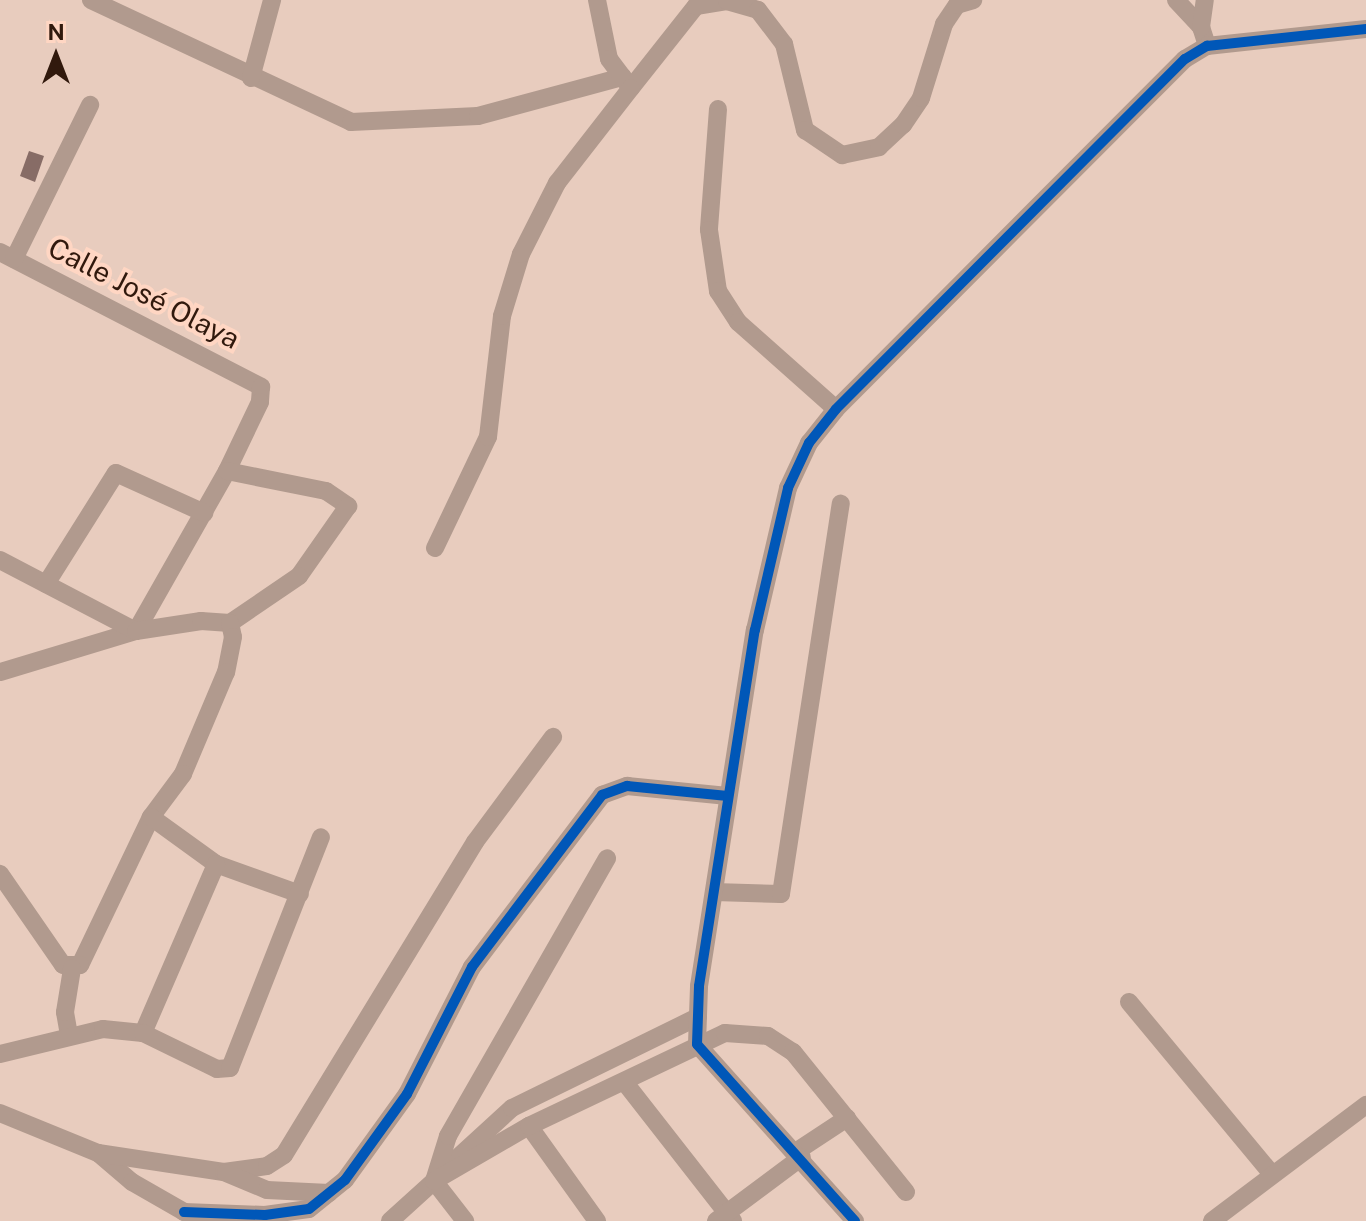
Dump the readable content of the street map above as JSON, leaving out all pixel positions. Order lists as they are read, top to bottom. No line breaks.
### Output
{"streets":{"street":["Calle José Olaya"]},"north":"top"}
